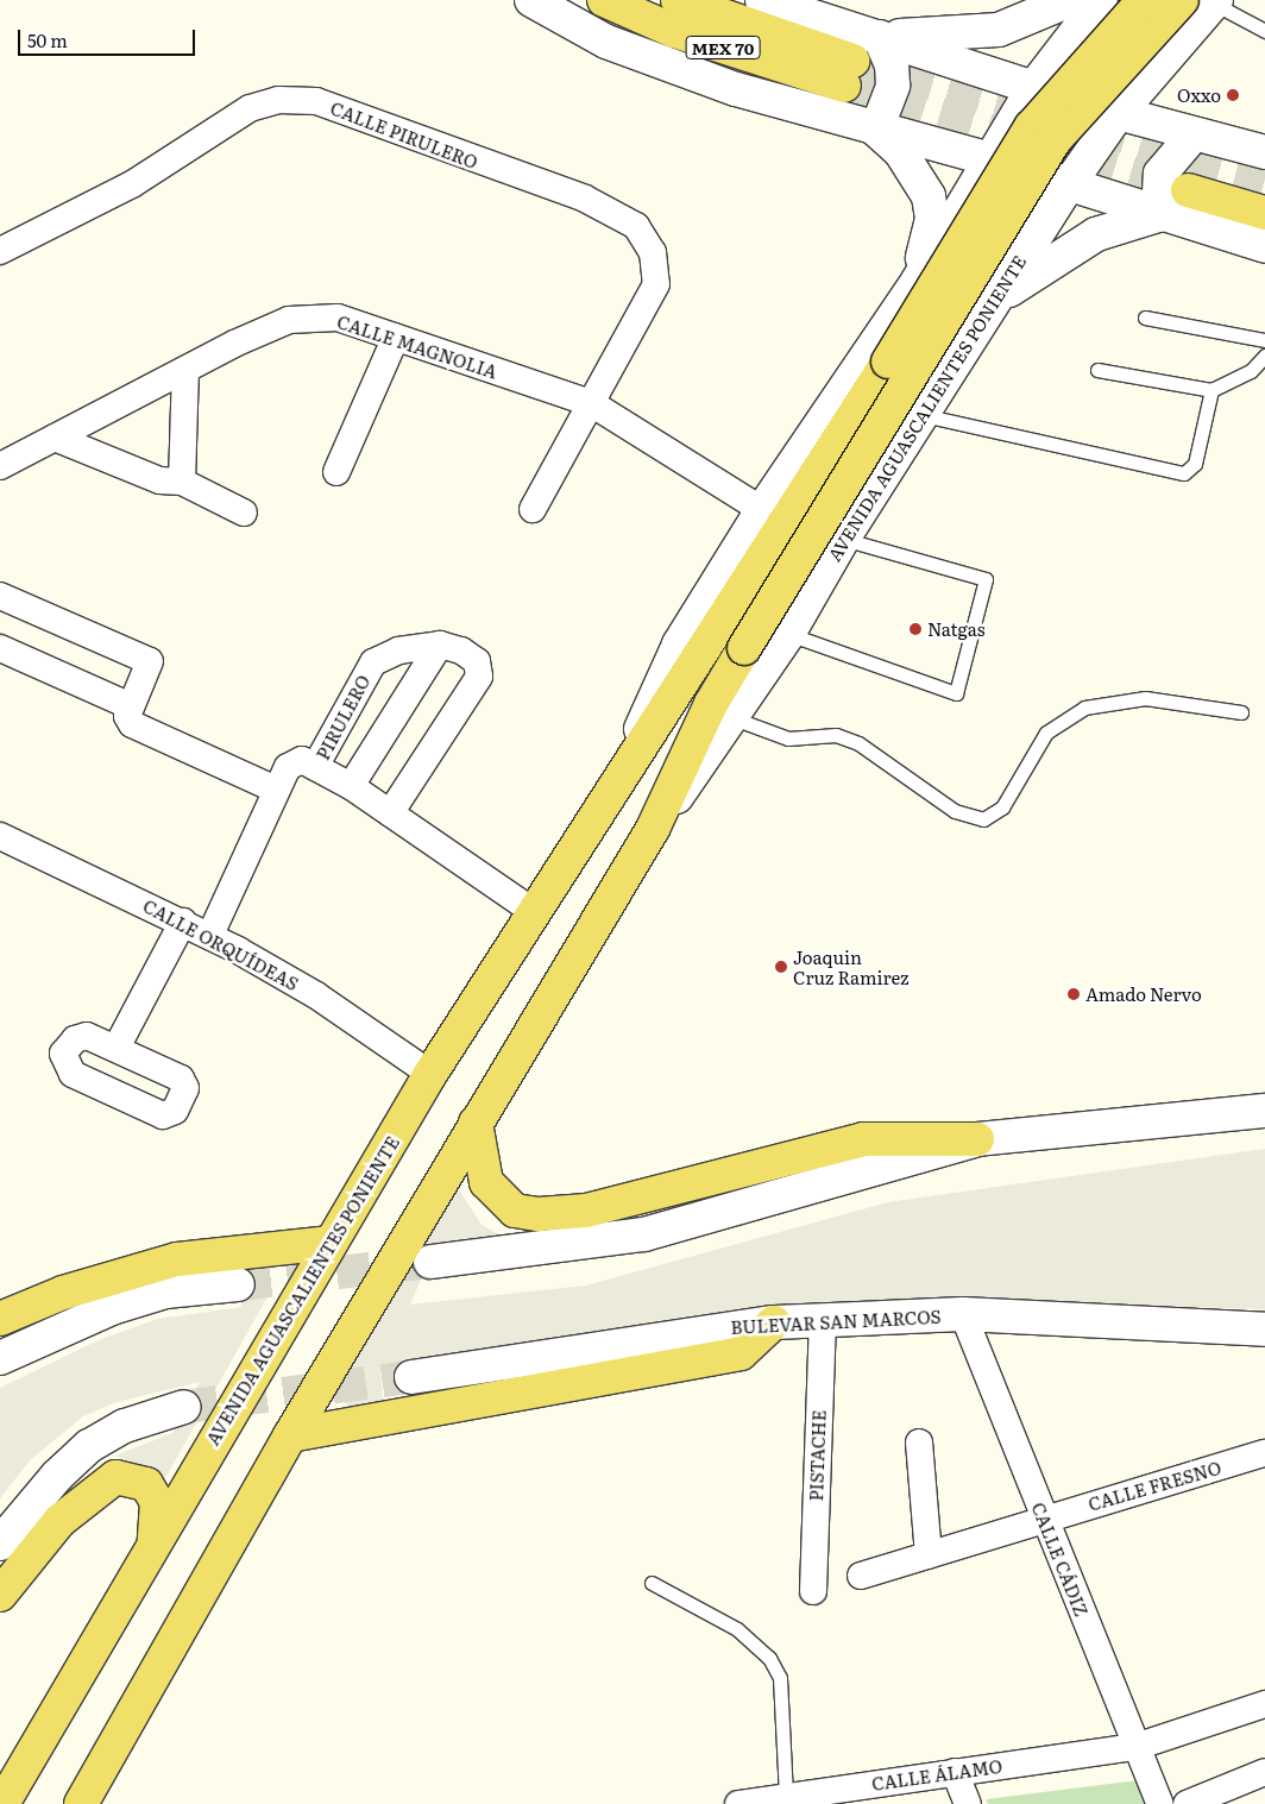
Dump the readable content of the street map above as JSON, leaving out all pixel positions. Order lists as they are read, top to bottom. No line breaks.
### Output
{"streets":{"main road":["MEX 70","AVENIDA AGUASCALIENTES PONIENTE"],"street":["CALLE PIRULERO","CALLE MAGNOLIA","PIRULERO","CALLE ORQUÍDEAS","BULEVAR SAN MARCOS","PISTACHE","CALLE FRESNO","CALLE CÁDIZ","CALLE ÁLAMO"]},"crossings":[["MEX 70","AVENIDA AGUASCALIENTES PONIENTE"],["CALLE PIRULERO","CALLE MAGNOLIA"],["CALLE MAGNOLIA","AVENIDA AGUASCALIENTES PONIENTE"],["AVENIDA AGUASCALIENTES PONIENTE","PIRULERO"],["AVENIDA AGUASCALIENTES PONIENTE","CALLE ORQUÍDEAS"],["BULEVAR SAN MARCOS","PISTACHE"],["BULEVAR SAN MARCOS","CALLE CÁDIZ"],["CALLE FRESNO","CALLE CÁDIZ"],["CALLE CÁDIZ","CALLE ÁLAMO"]],"places":["Oxxo","Natgas","Joaquin Cruz Ramirez","Amado Nervo"],"scale_bar":"50 m"}
